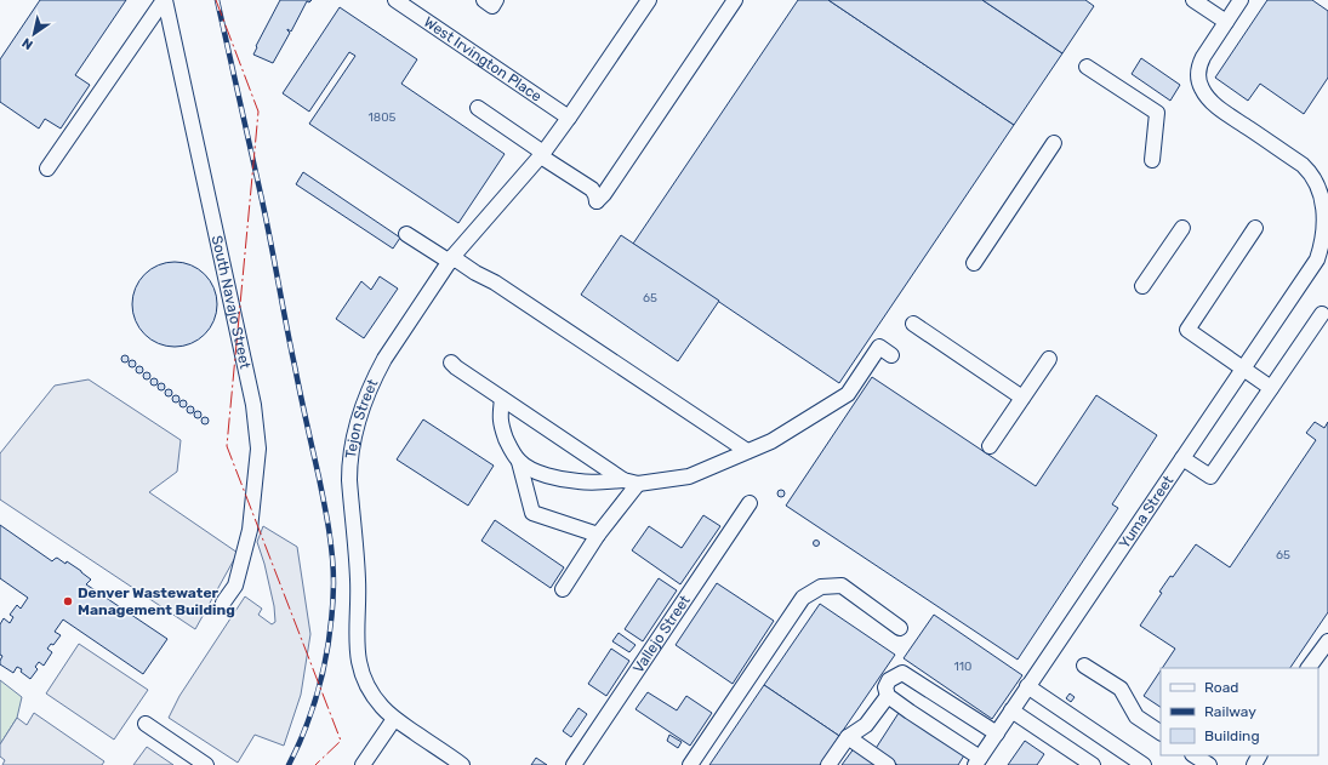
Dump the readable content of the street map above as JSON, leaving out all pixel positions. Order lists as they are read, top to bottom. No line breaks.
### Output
{"streets":{"street":["West Irvington Place","South Navajo Street","Tejon Street","Yuma Street","Vallejo Street"]},"crossings":[["West Irvington Place","Tejon Street"]],"places":["Denver Wastewater Management Building"],"house_numbers":["1805","65","65","110"],"legend":["Road","Railway","Building"],"north":"bottom left"}
